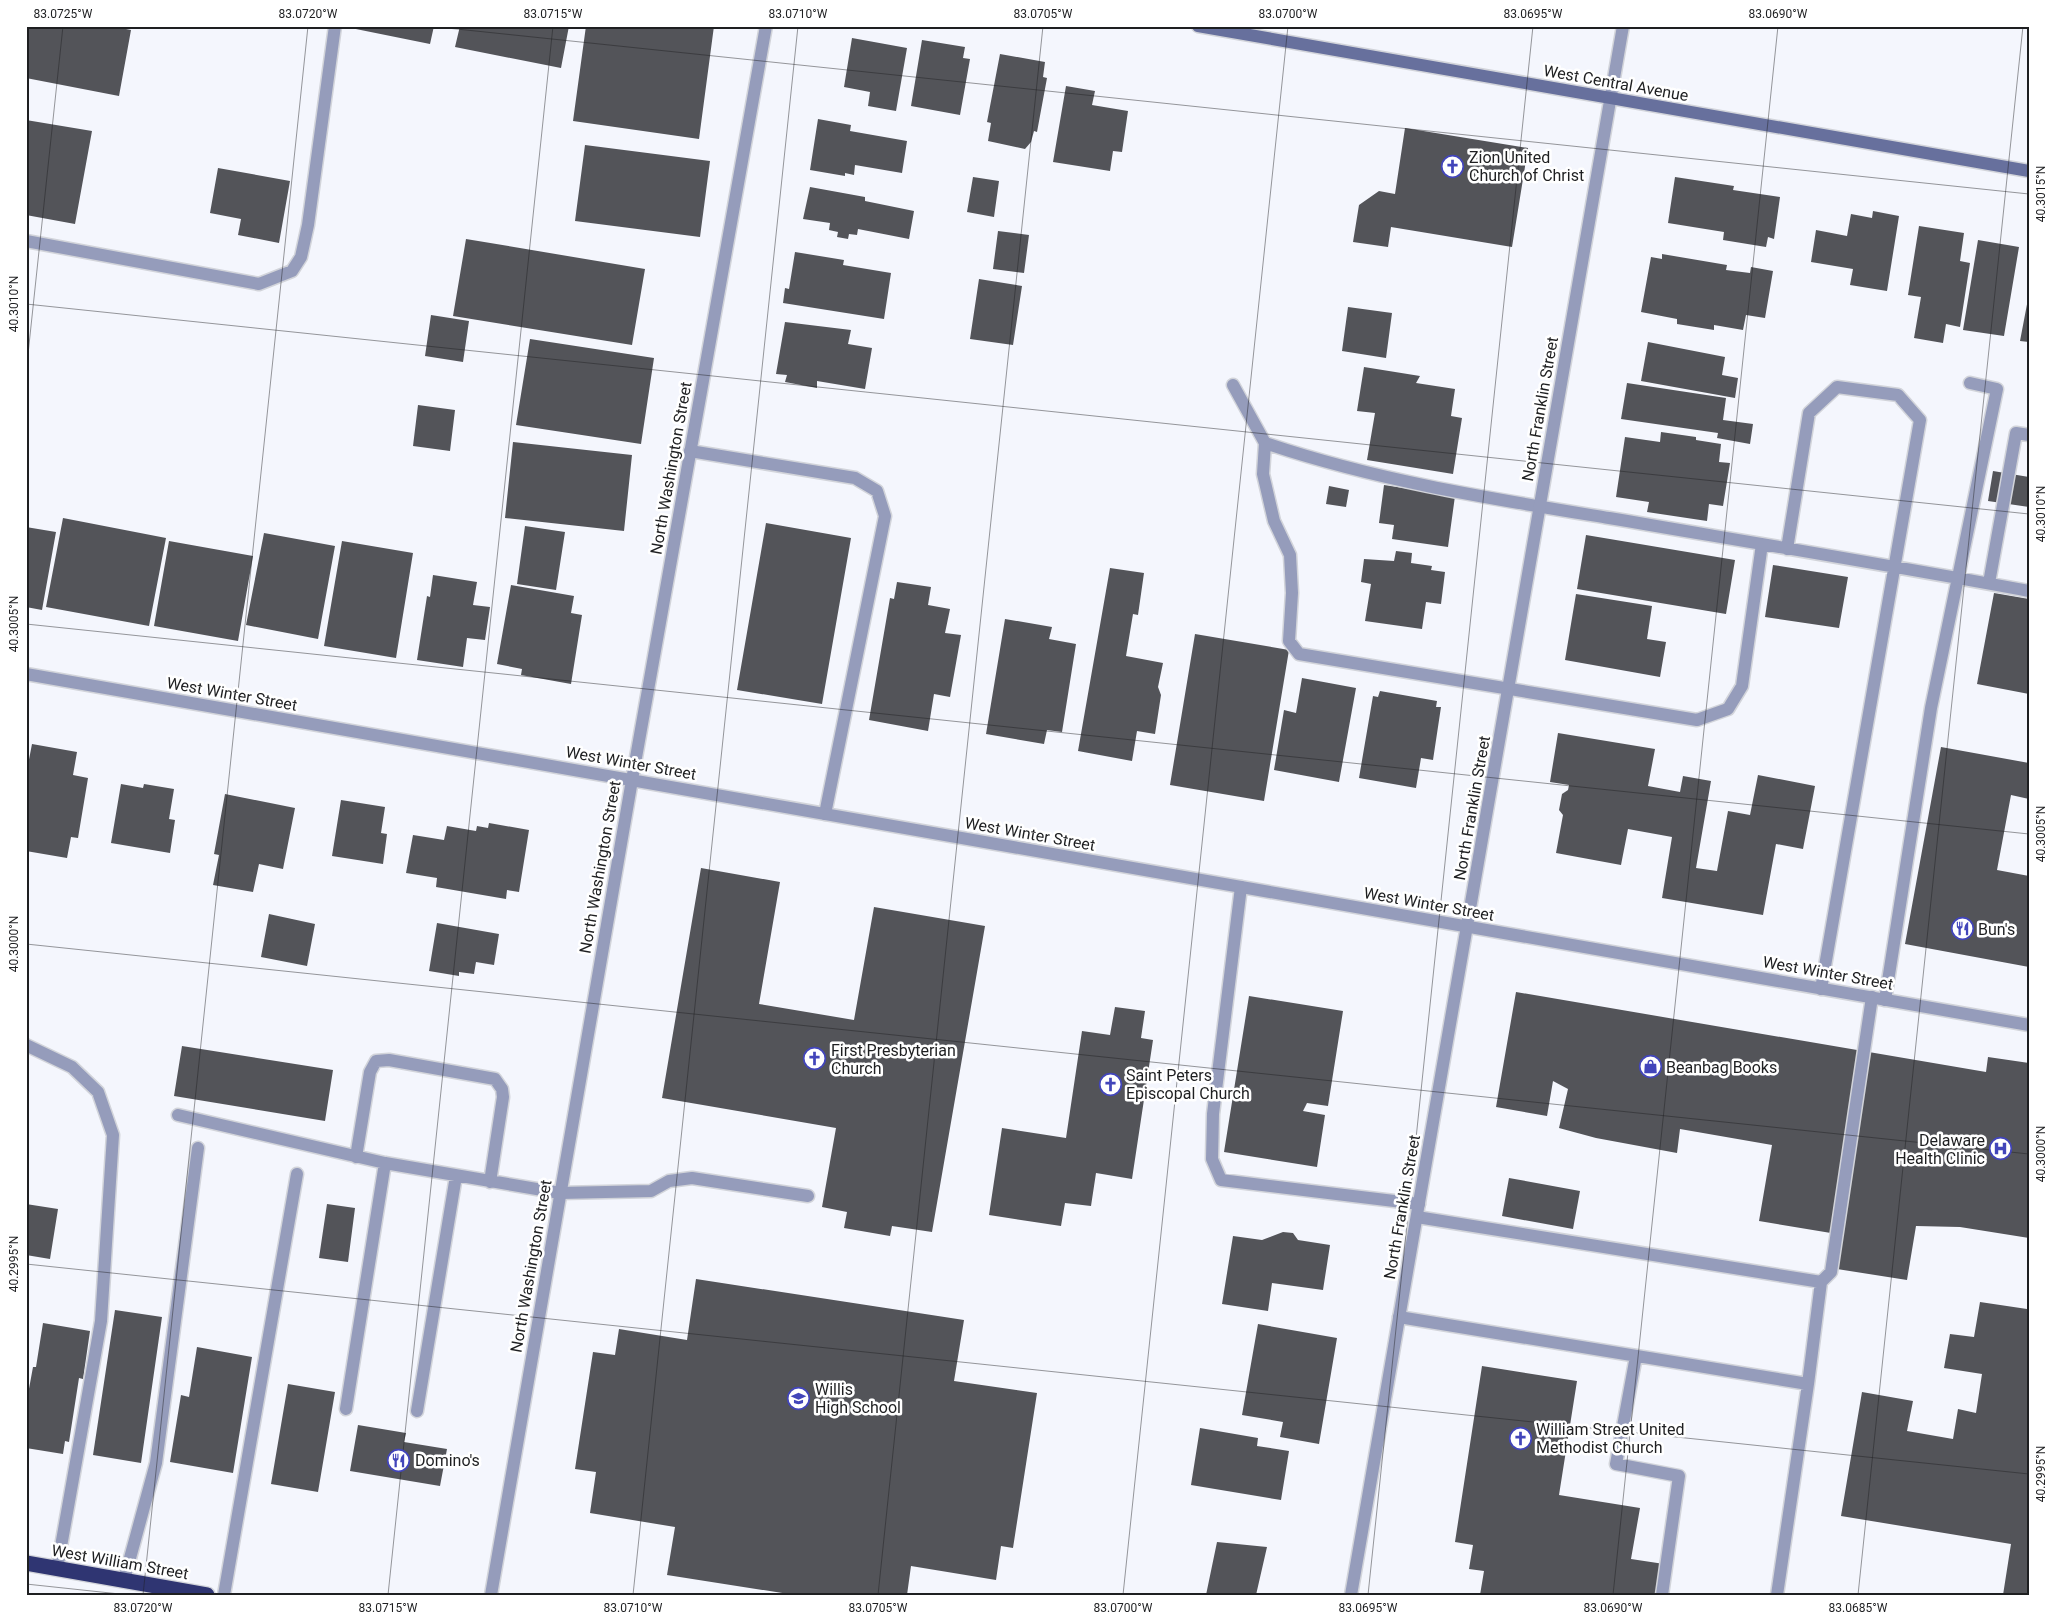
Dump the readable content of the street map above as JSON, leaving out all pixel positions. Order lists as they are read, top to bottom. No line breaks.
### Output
{"streets":{"highway":["West William Street"],"main road":["West Central Avenue"],"street":["North Franklin Street","North Washington Street","West Winter Street"]},"crossings":[["West Central Avenue","North Franklin Street"],["North Franklin Street","West Winter Street"],["North Washington Street","West Winter Street"]],"places":{"church":["Zion United Church of Christ","First Presbyterian Church","Saint Peters Episcopal Church","William Street United Methodist Church"],"restaurant":["Bun's","Domino's"],"shop":["Beanbag Books"],"hospital":["Delaware Health Clinic"],"school or university":["Willis High School"]},"coordinates":["83.0725°W","83.0720°W","83.0715°W","83.0710°W","83.0705°W","83.0700°W","83.0695°W","83.0690°W","40.3015°N","40.3010°N","40.3005°N","40.3000°N","40.2995°N","83.0685°W"]}
